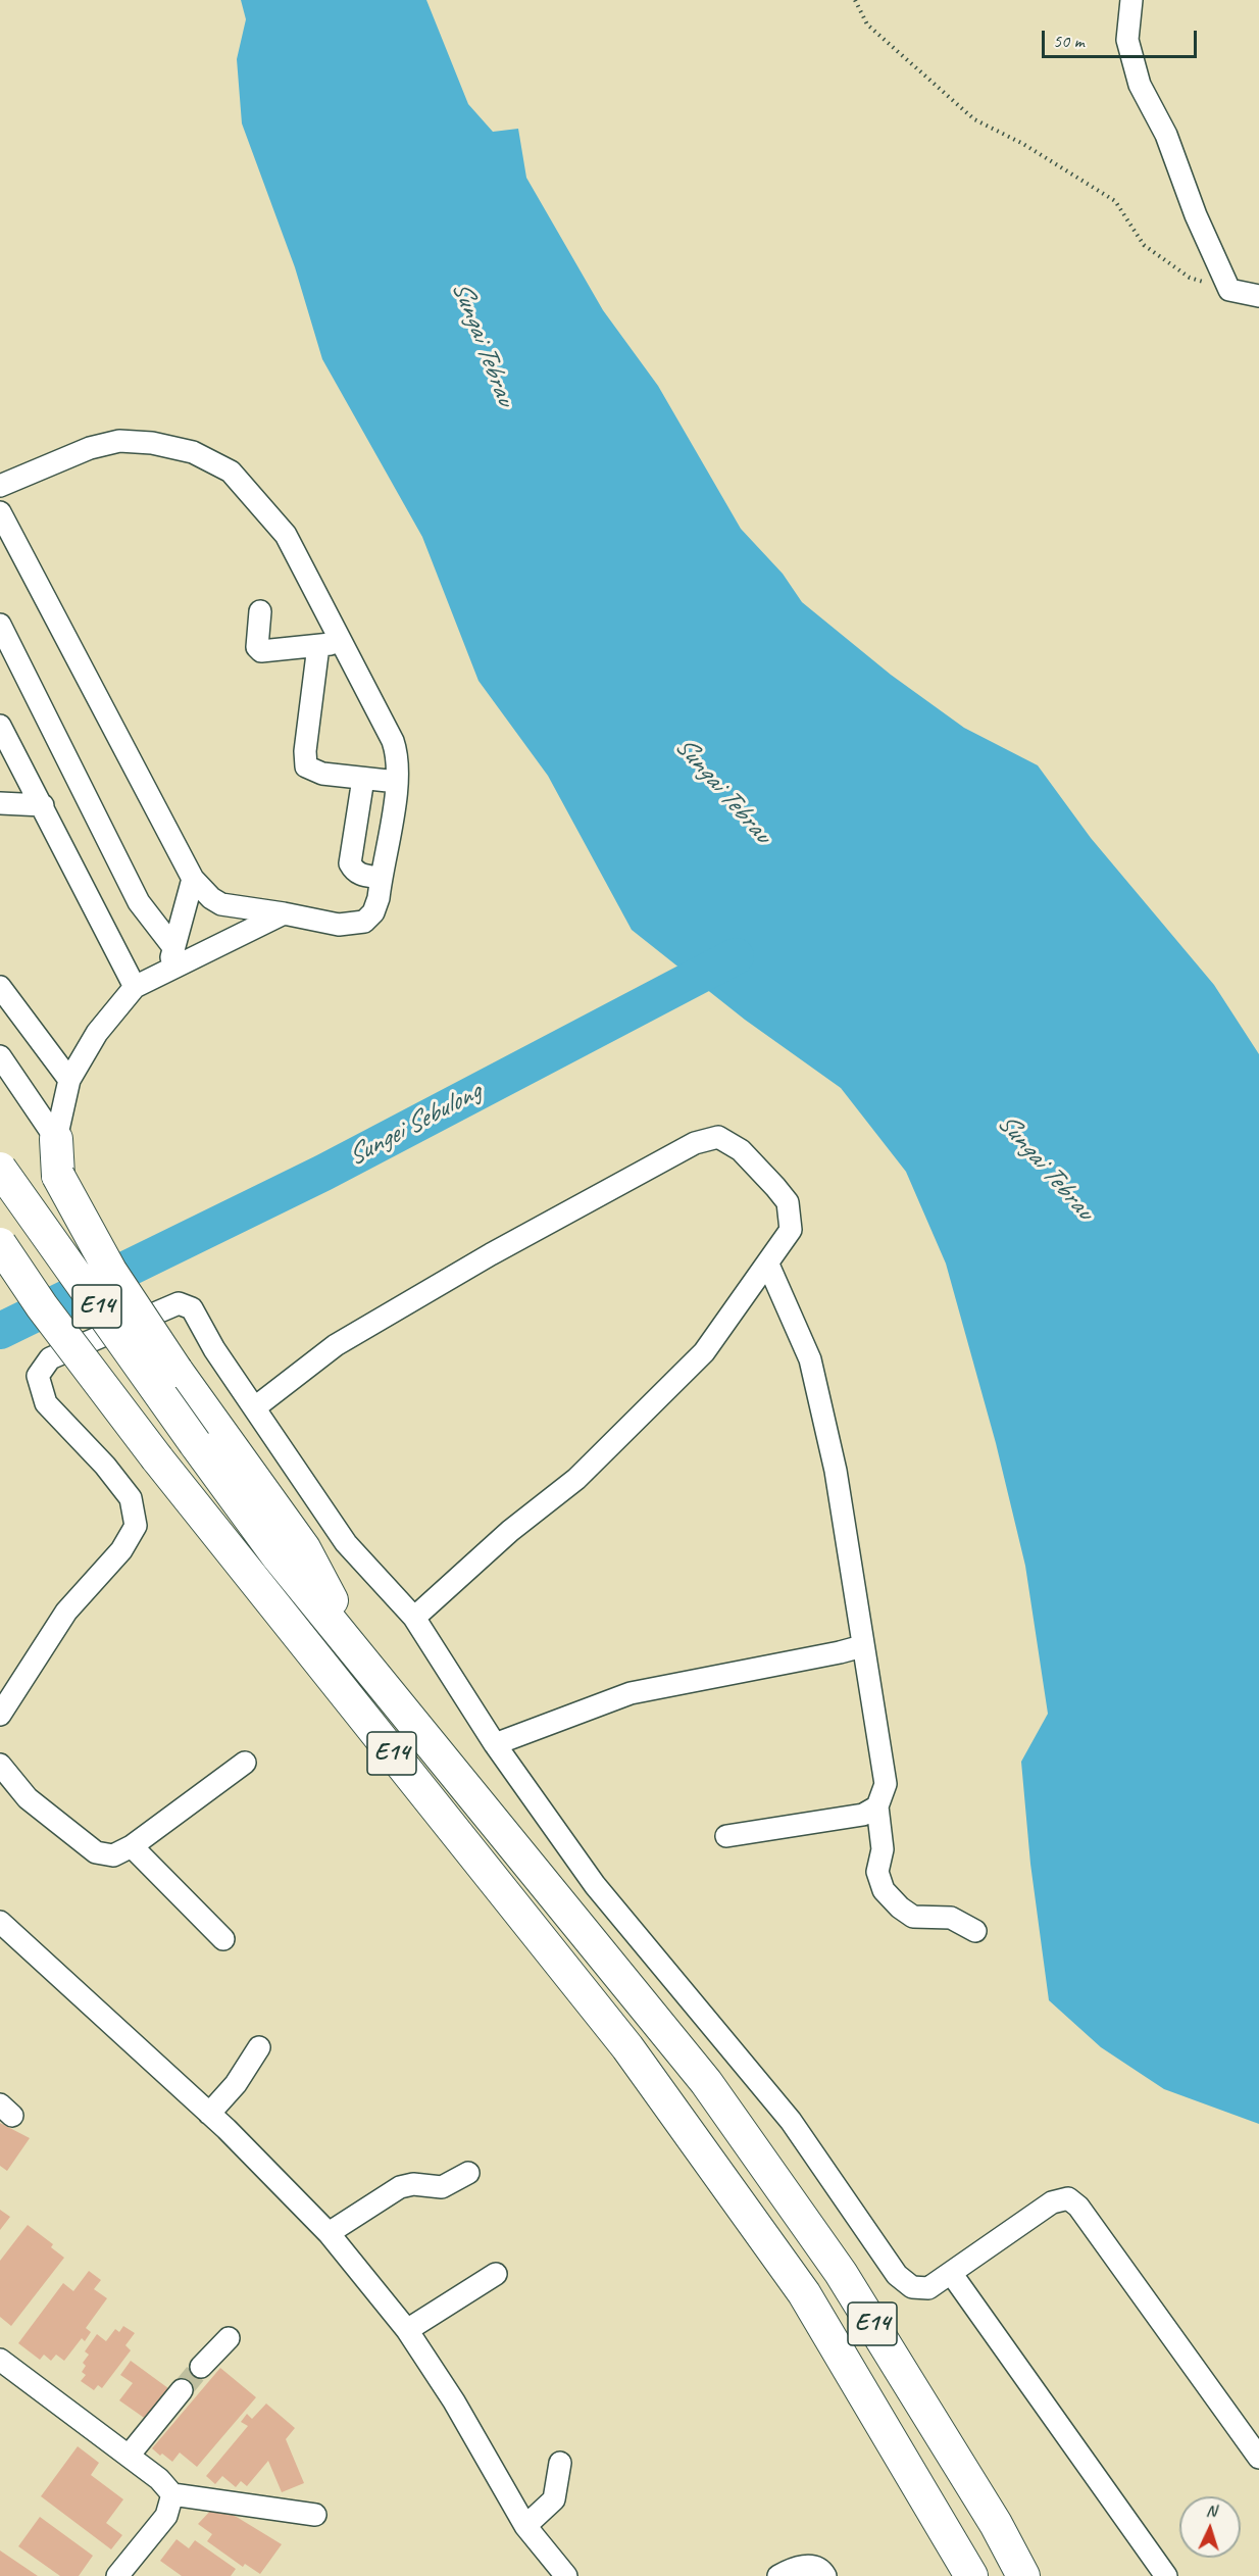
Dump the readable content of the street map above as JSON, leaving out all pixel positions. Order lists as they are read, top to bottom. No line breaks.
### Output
{"streets":{"highway":["E14"]},"water":["Sungai Tebrau","Sungei Sebulong"],"scale_bar":"50 m","north":"top"}
